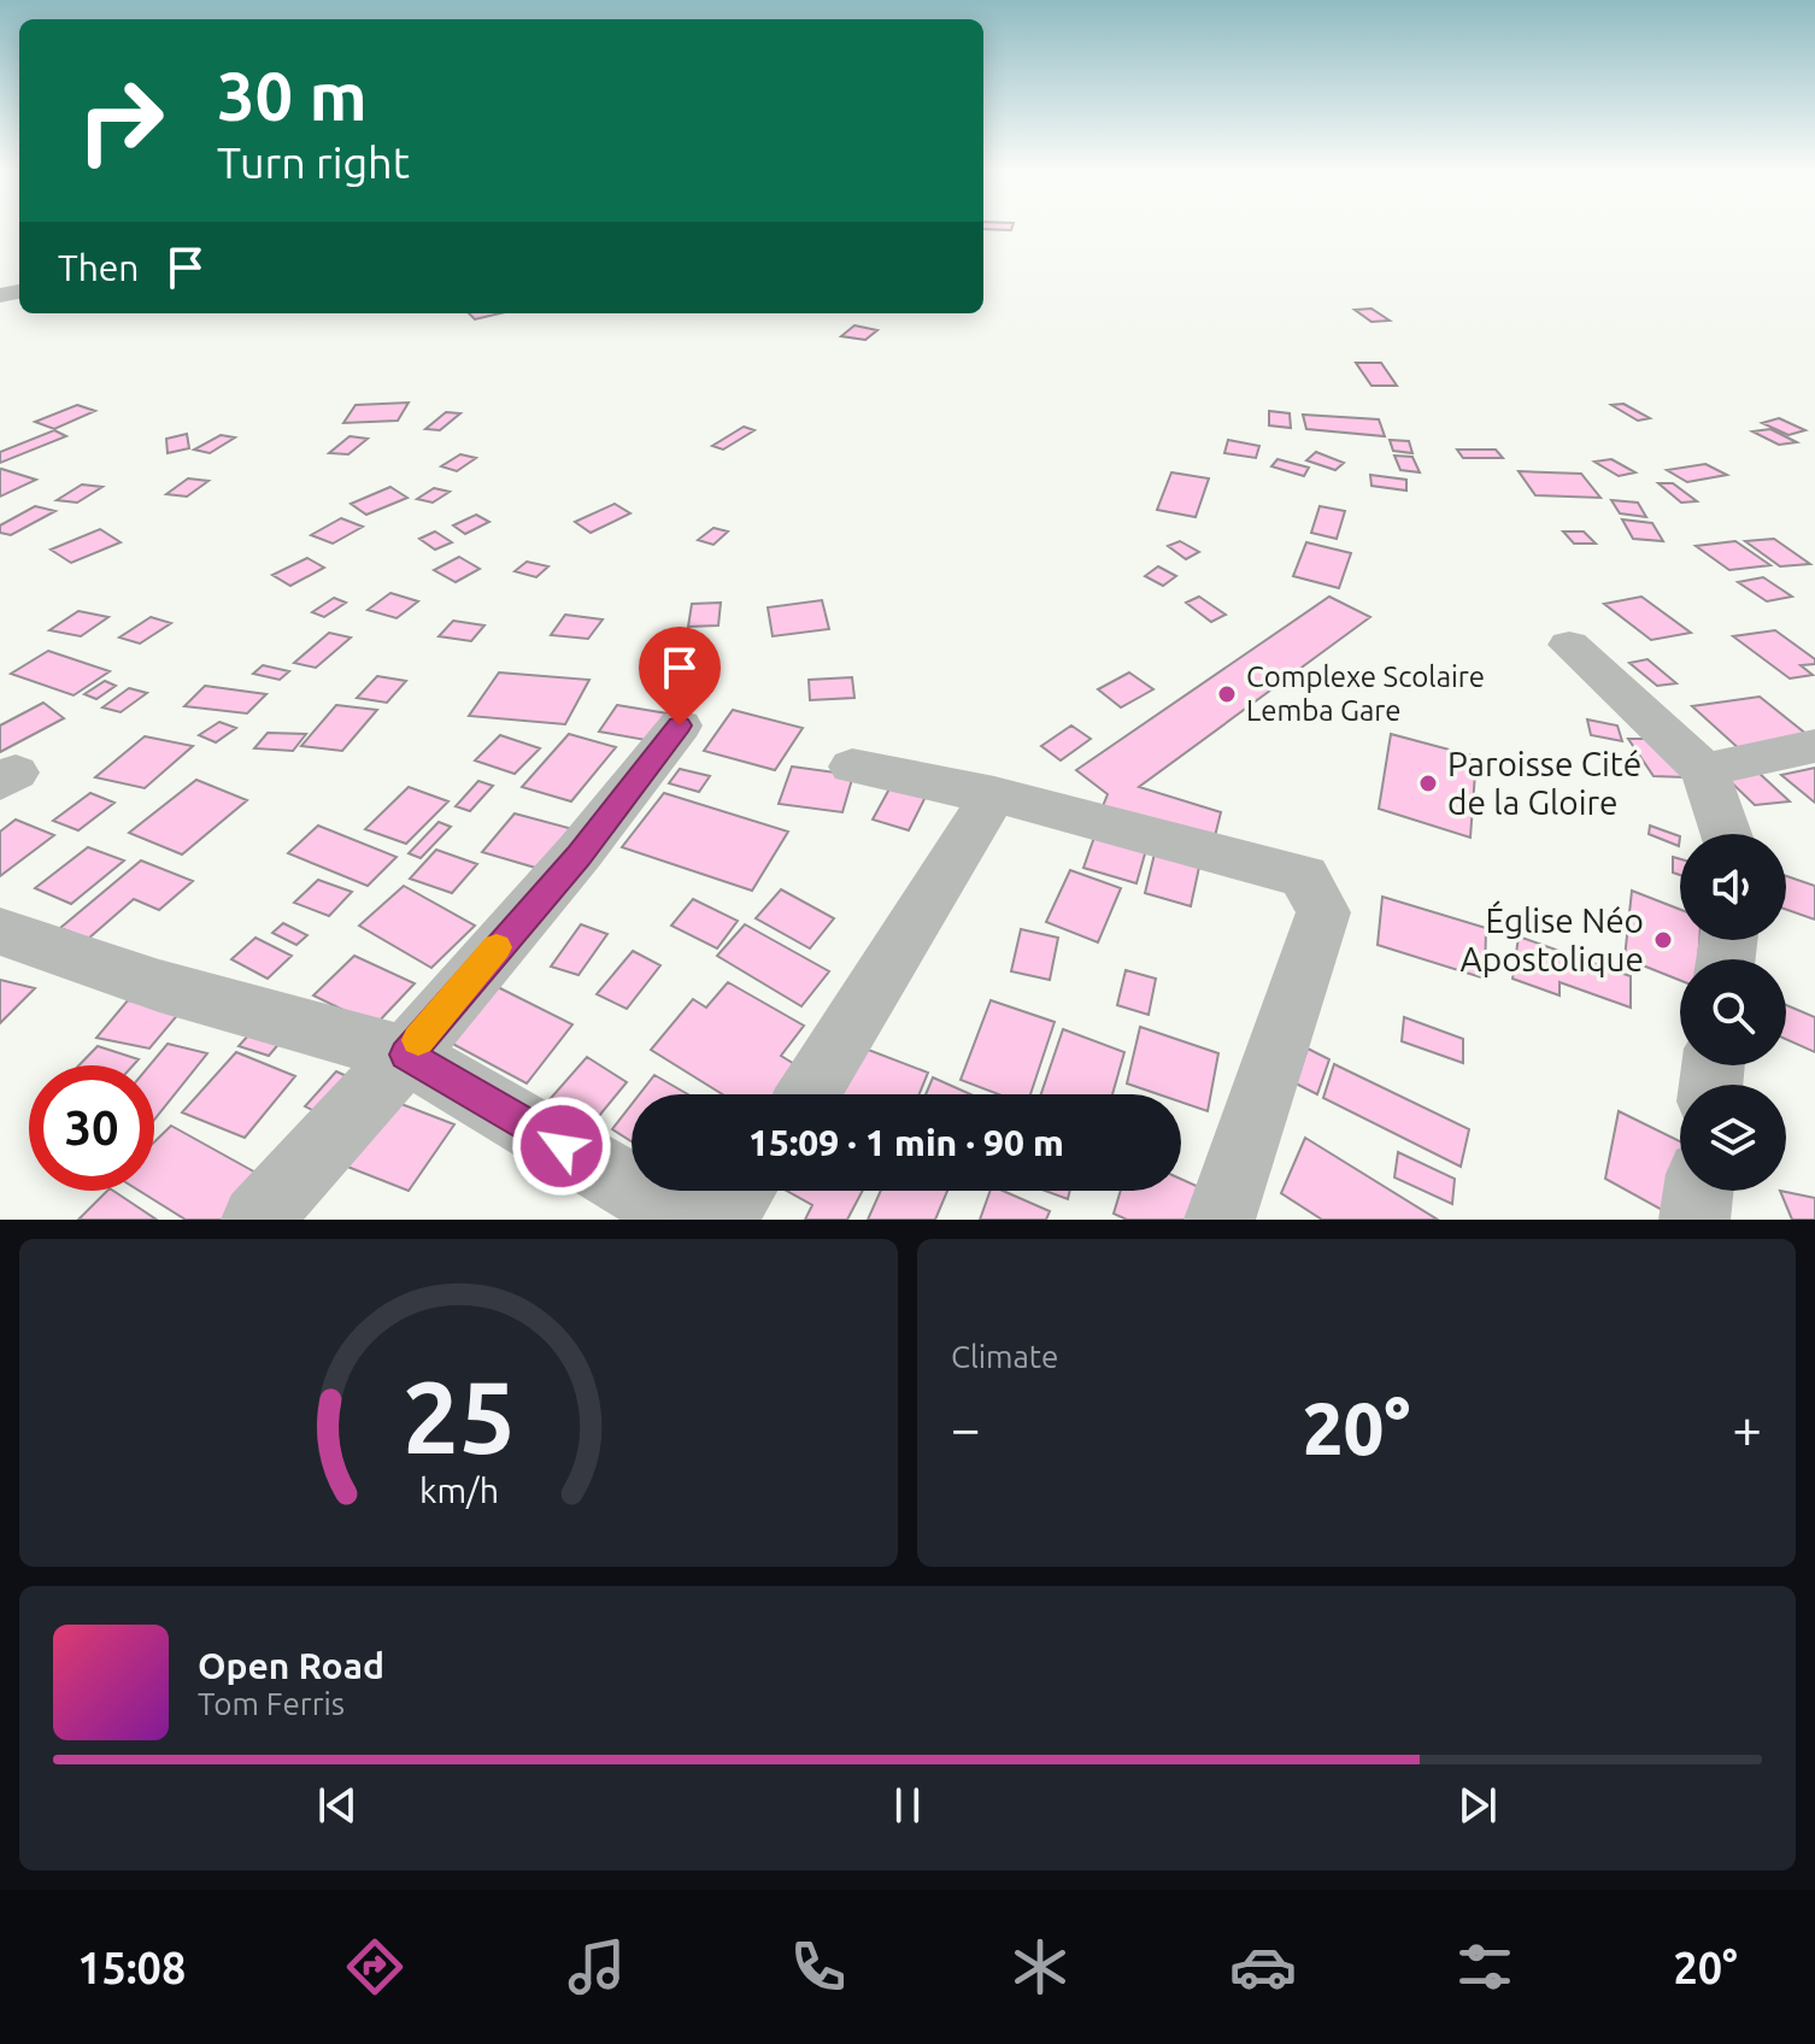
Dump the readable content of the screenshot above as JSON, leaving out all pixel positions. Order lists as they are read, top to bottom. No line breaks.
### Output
{"places":["Complexe Scolaire Lemba Gare","Paroisse Cité de la Gloire","Église Néo Apostolique"],"page":{"turn":["30 m","Turn right"],"then":"Then","limit":"30","trip":"15:09 · 1 min · 90 m","tile":"Climate","heat":["−","20°","+"],"song":["Open Road","Tom Ferris"],"tabs":["15:08","20°"],"gauge":["25","km/h"]}}
